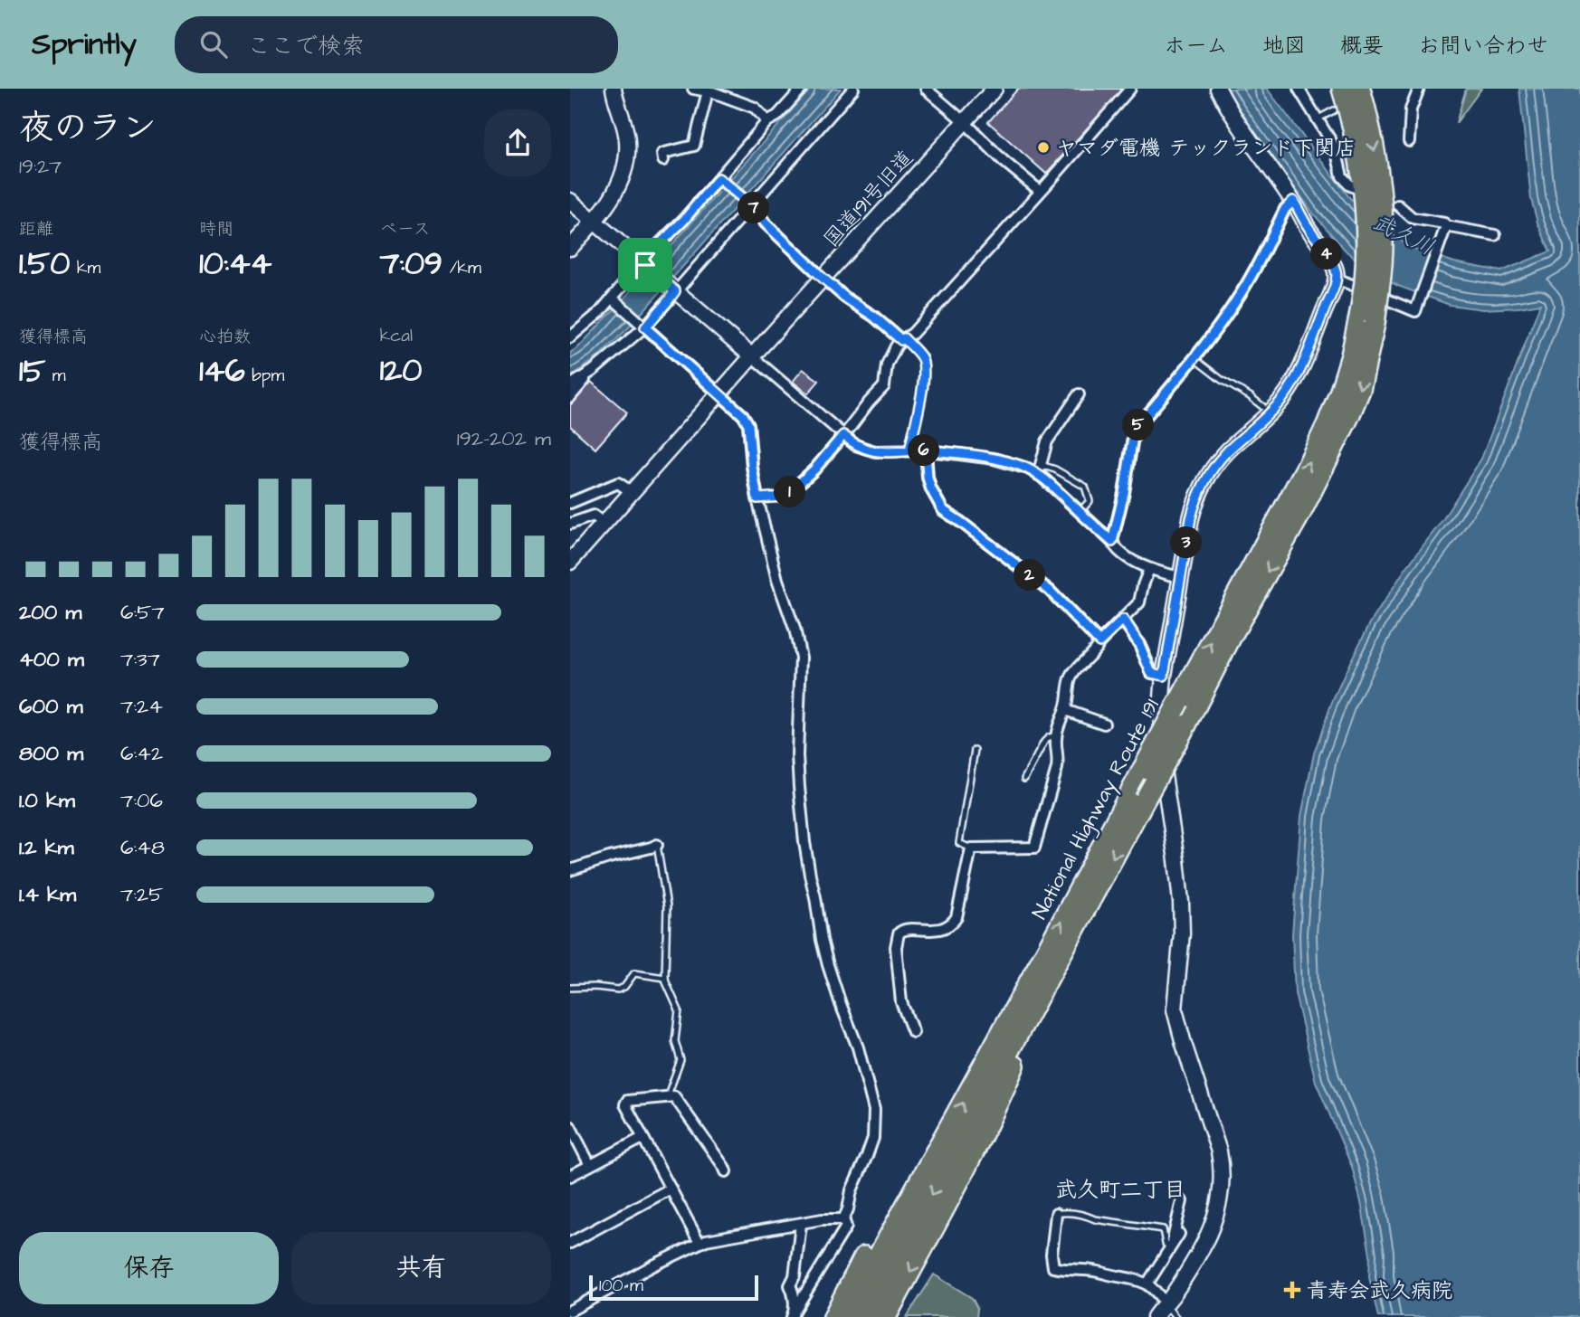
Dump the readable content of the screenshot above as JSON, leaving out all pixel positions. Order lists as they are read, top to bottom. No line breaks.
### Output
{"streets":{"highway":["National Highway Route 191"],"street":["国道191号旧道"]},"districts":["武久町二丁目"],"water":["武久川"],"places":{"other":["ヤマダ電機 テックランド下関店"],"health":["青寿会武久病院"]},"scale_bar":"100 m","page":{"header":"Sprintly","search":"ここで検索","nav":["ホーム","地図","概要","お問い合わせ"],"heading":["夜のラン","19:27"],"pins":["7","4","5","6","1","3","2"],"stats":[["距離","1.50 km"],["時間","10:44"],["ペース","7:09 /km"],["獲得標高","15 m"],["心拍数","146 bpm"],["kcal","120"]],"chart":["獲得標高","192–202 m"],"list":[{"name":"200 m","note":"6:57"},{"name":"400 m","note":"7:37"},{"name":"600 m","note":"7:24"},{"name":"800 m","note":"6:42"},{"name":"1.0 km","note":"7:06"},{"name":"1.2 km","note":"6:48"},{"name":"1.4 km","note":"7:25"}],"buttons":["保存","共有"],"scale":"100 m"}}
